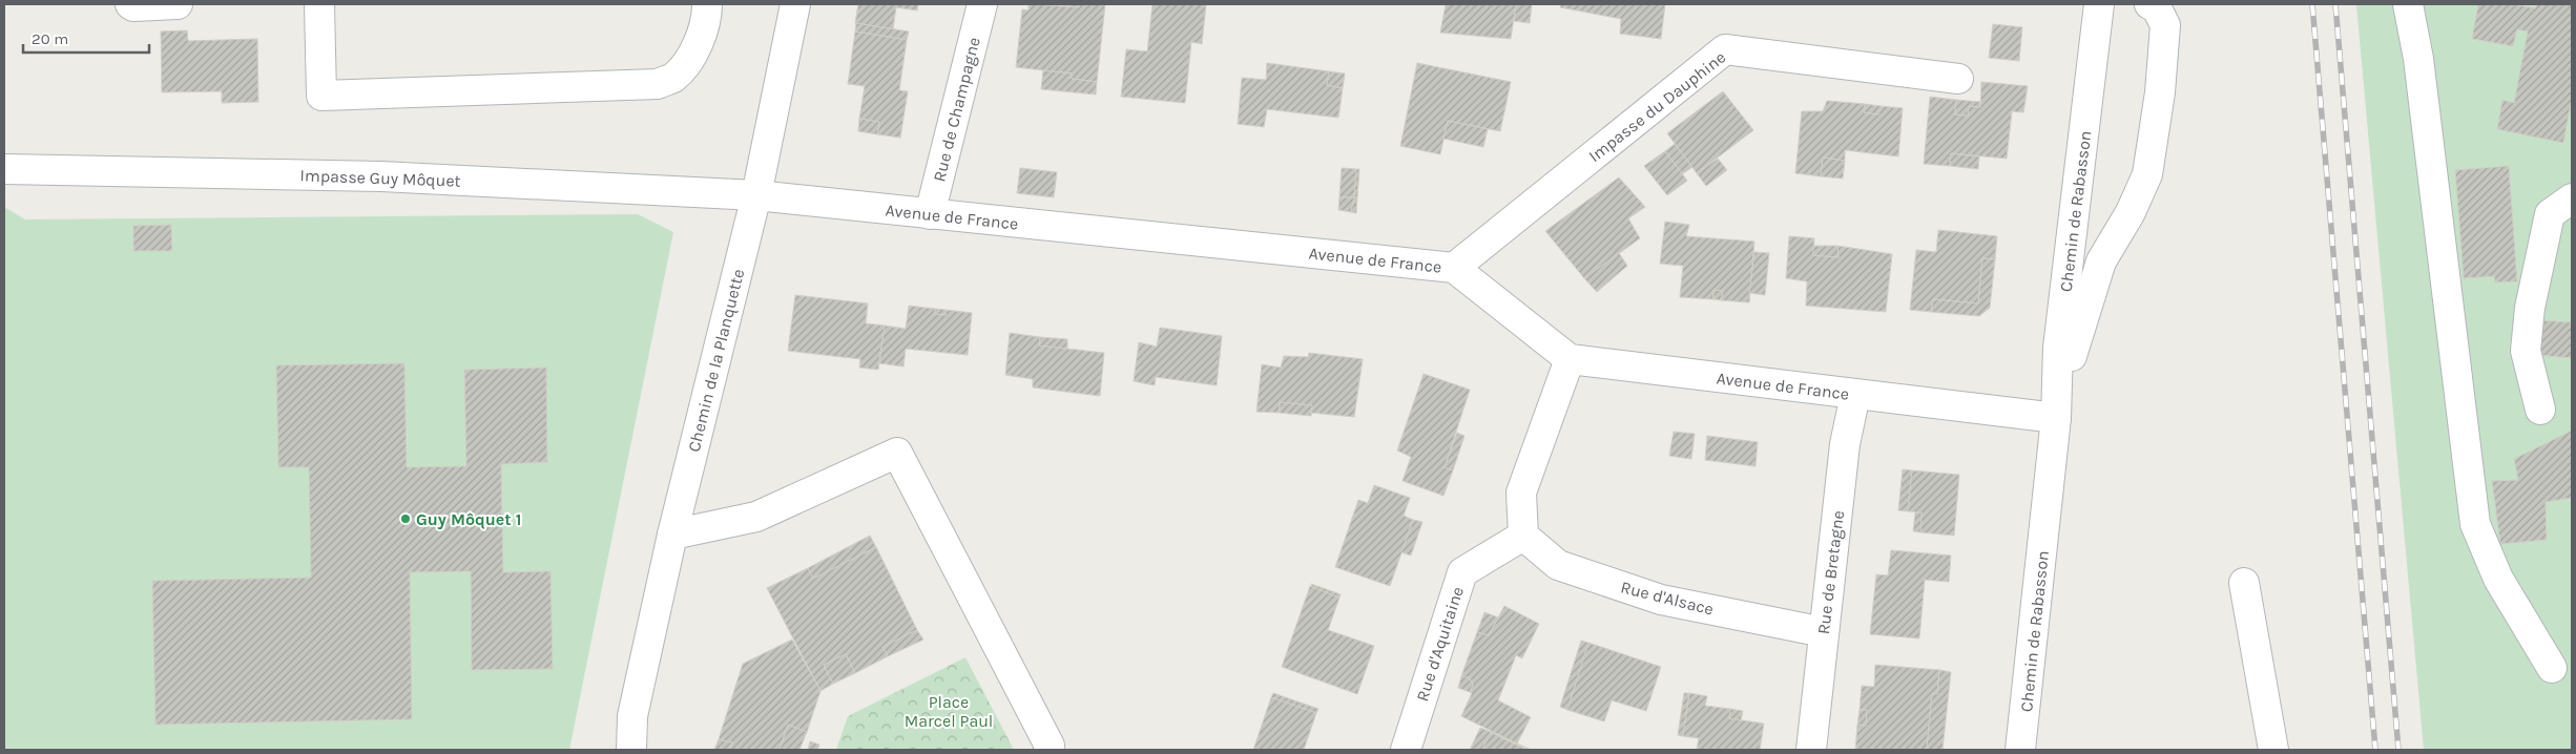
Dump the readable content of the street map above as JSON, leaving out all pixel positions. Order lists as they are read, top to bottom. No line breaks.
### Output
{"streets":{"street":["Impasse du Dauphine","Rue de Champagne","Impasse Guy Môquet","Chemin de Rabasson","Avenue de France","Chemin de la Planquette","Rue de Bretagne","Rue d'Alsace","Rue d'Aquitaine"]},"crossings":[["Impasse du Dauphine","Avenue de France"],["Rue de Champagne","Avenue de France"],["Impasse Guy Môquet","Avenue de France"],["Impasse Guy Môquet","Chemin de la Planquette"],["Chemin de Rabasson","Avenue de France"],["Avenue de France","Chemin de la Planquette"],["Avenue de France","Rue de Bretagne"],["Rue de Bretagne","Rue d'Alsace"],["Rue d'Alsace","Rue d'Aquitaine"]],"parks":["Place Marcel Paul"],"places":["Guy Môquet 1"],"scale_bar":"20 m"}
